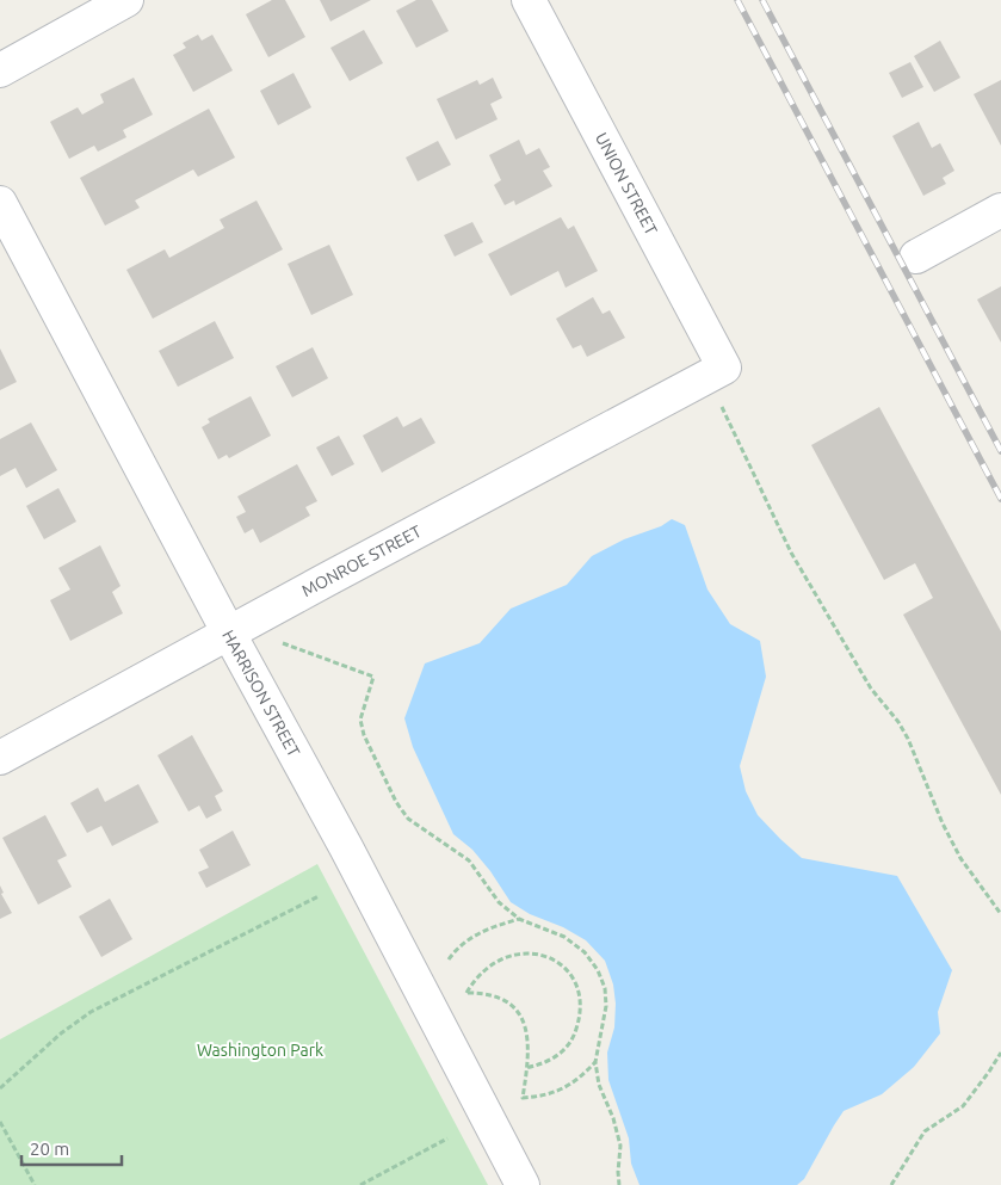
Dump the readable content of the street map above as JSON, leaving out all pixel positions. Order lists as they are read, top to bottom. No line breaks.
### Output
{"streets":{"street":["UNION STREET","MONROE STREET","HARRISON STREET"]},"crossings":[["UNION STREET","MONROE STREET"],["MONROE STREET","HARRISON STREET"]],"parks":["Washington Park"],"scale_bar":"20 m"}
